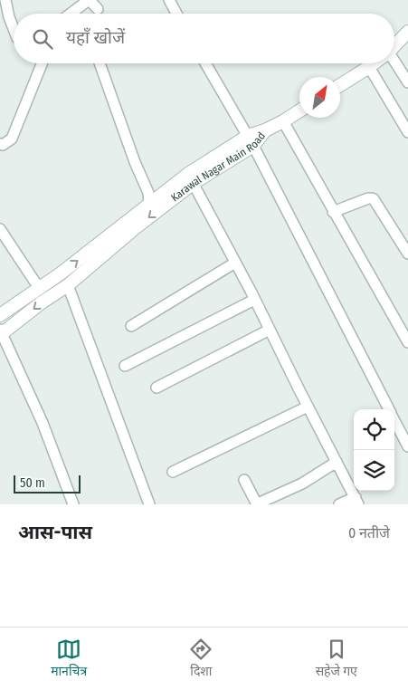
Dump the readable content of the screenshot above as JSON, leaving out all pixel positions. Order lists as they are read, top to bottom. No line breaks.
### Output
{"streets":{"street":["Karawal Nagar Main Road"]},"scale_bar":"50 m","north":"top right","page":{"search":"यहाँ खोजें","scale":"50 m","heading":["आस-पास","0 नतीजे"],"nav":["मानचित्र","दिशा","सहेजे गए"]}}
